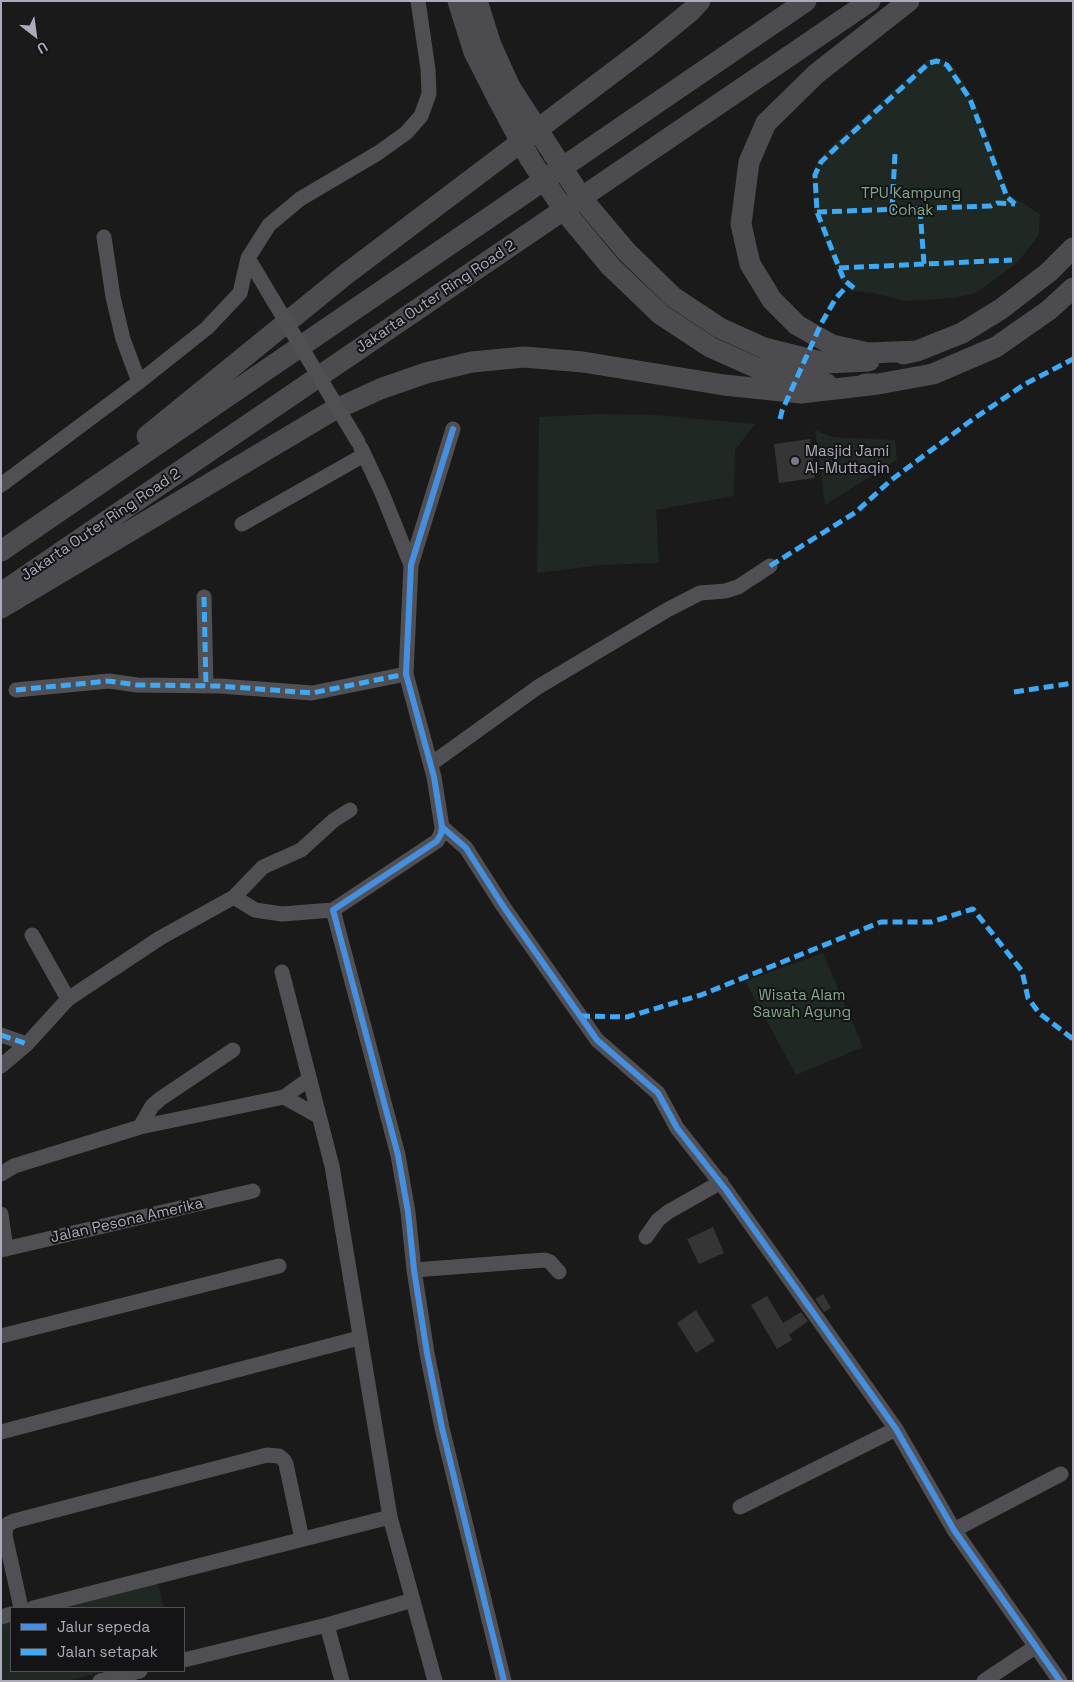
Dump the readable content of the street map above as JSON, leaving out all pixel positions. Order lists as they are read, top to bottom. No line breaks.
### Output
{"streets":{"highway":["Jakarta Outer Ring Road 2"],"street":["Jalan Pesona Amerika"]},"parks":["TPU Kampung Cohak","Wisata Alam Sawah Agung"],"places":["Masjid Jami Al-Muttaqin"],"legend":["Jalur sepeda","Jalan setapak"],"north":"bottom right"}
